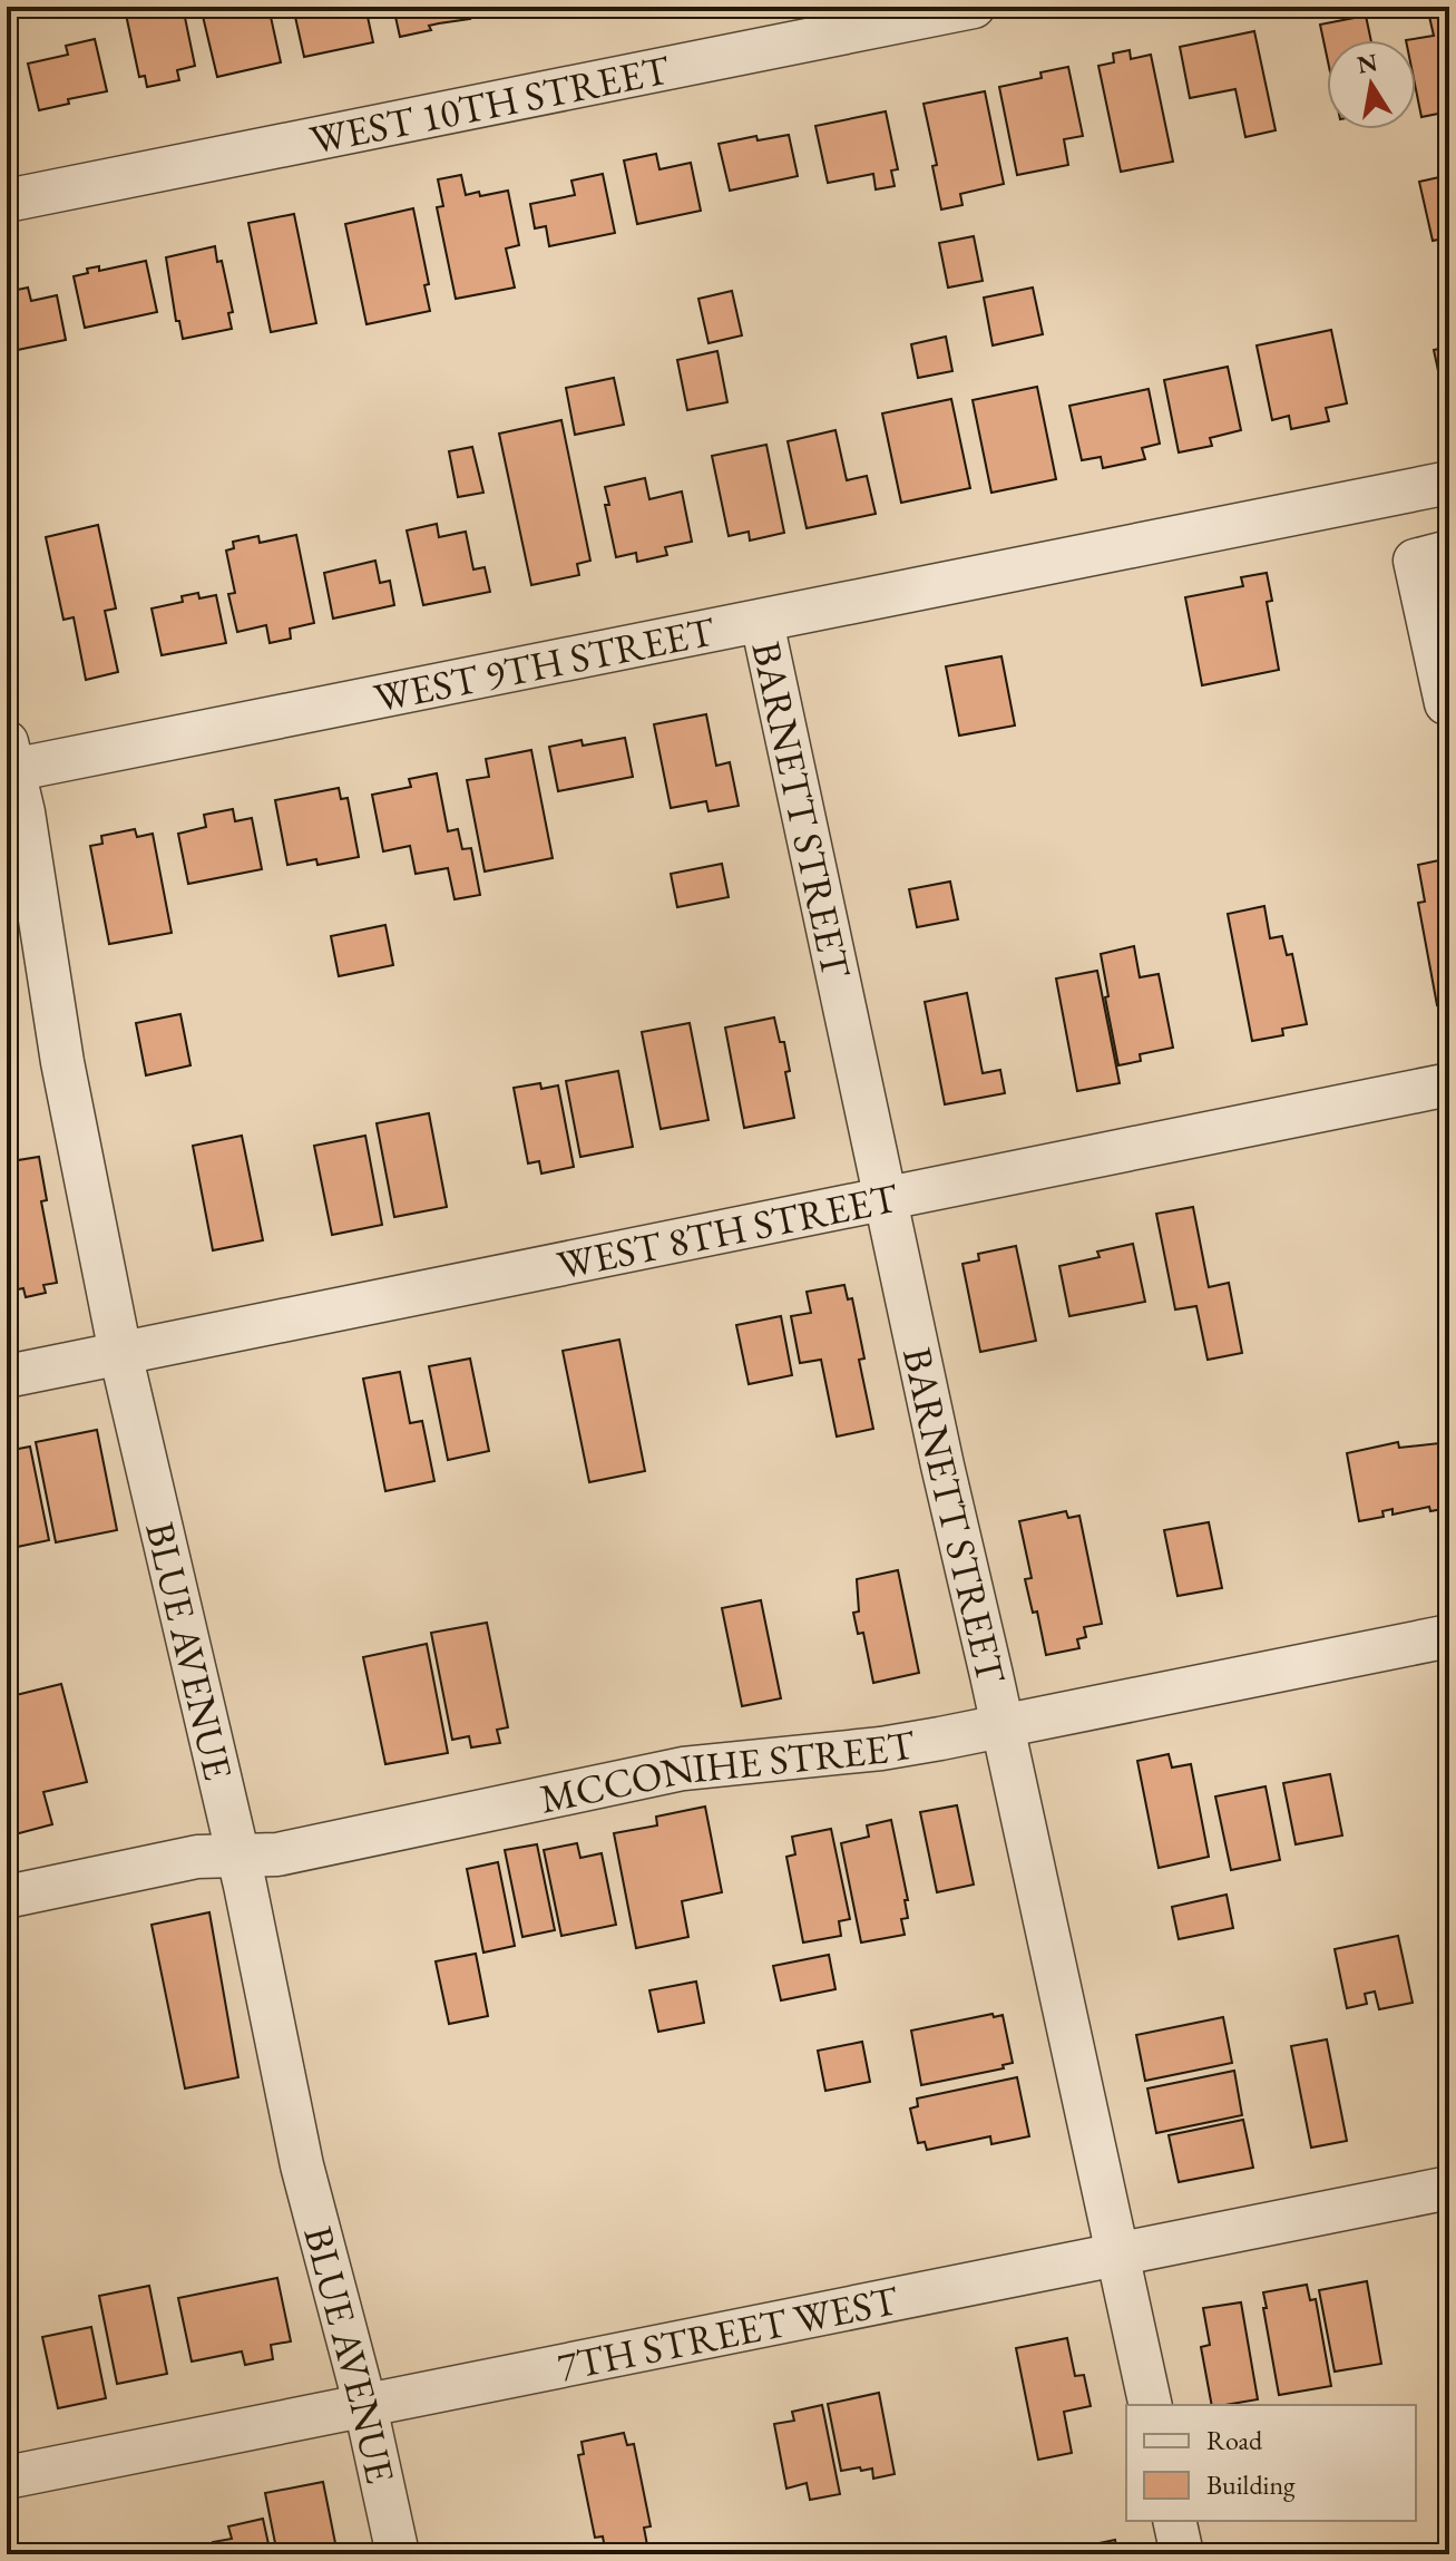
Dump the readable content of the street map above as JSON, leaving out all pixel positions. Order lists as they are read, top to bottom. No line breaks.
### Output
{"streets":{"street":["WEST 10TH STREET","WEST 9TH STREET","BARNETT STREET","WEST 8TH STREET","BLUE AVENUE","MCCONIHE STREET","7TH STREET WEST"]},"crossings":[["WEST 9TH STREET","BARNETT STREET"],["WEST 9TH STREET","BLUE AVENUE"],["BARNETT STREET","WEST 8TH STREET"],["BARNETT STREET","MCCONIHE STREET"],["BARNETT STREET","7TH STREET WEST"],["WEST 8TH STREET","BLUE AVENUE"],["BLUE AVENUE","MCCONIHE STREET"],["BLUE AVENUE","7TH STREET WEST"]],"legend":["Road","Building"],"north":"top"}
